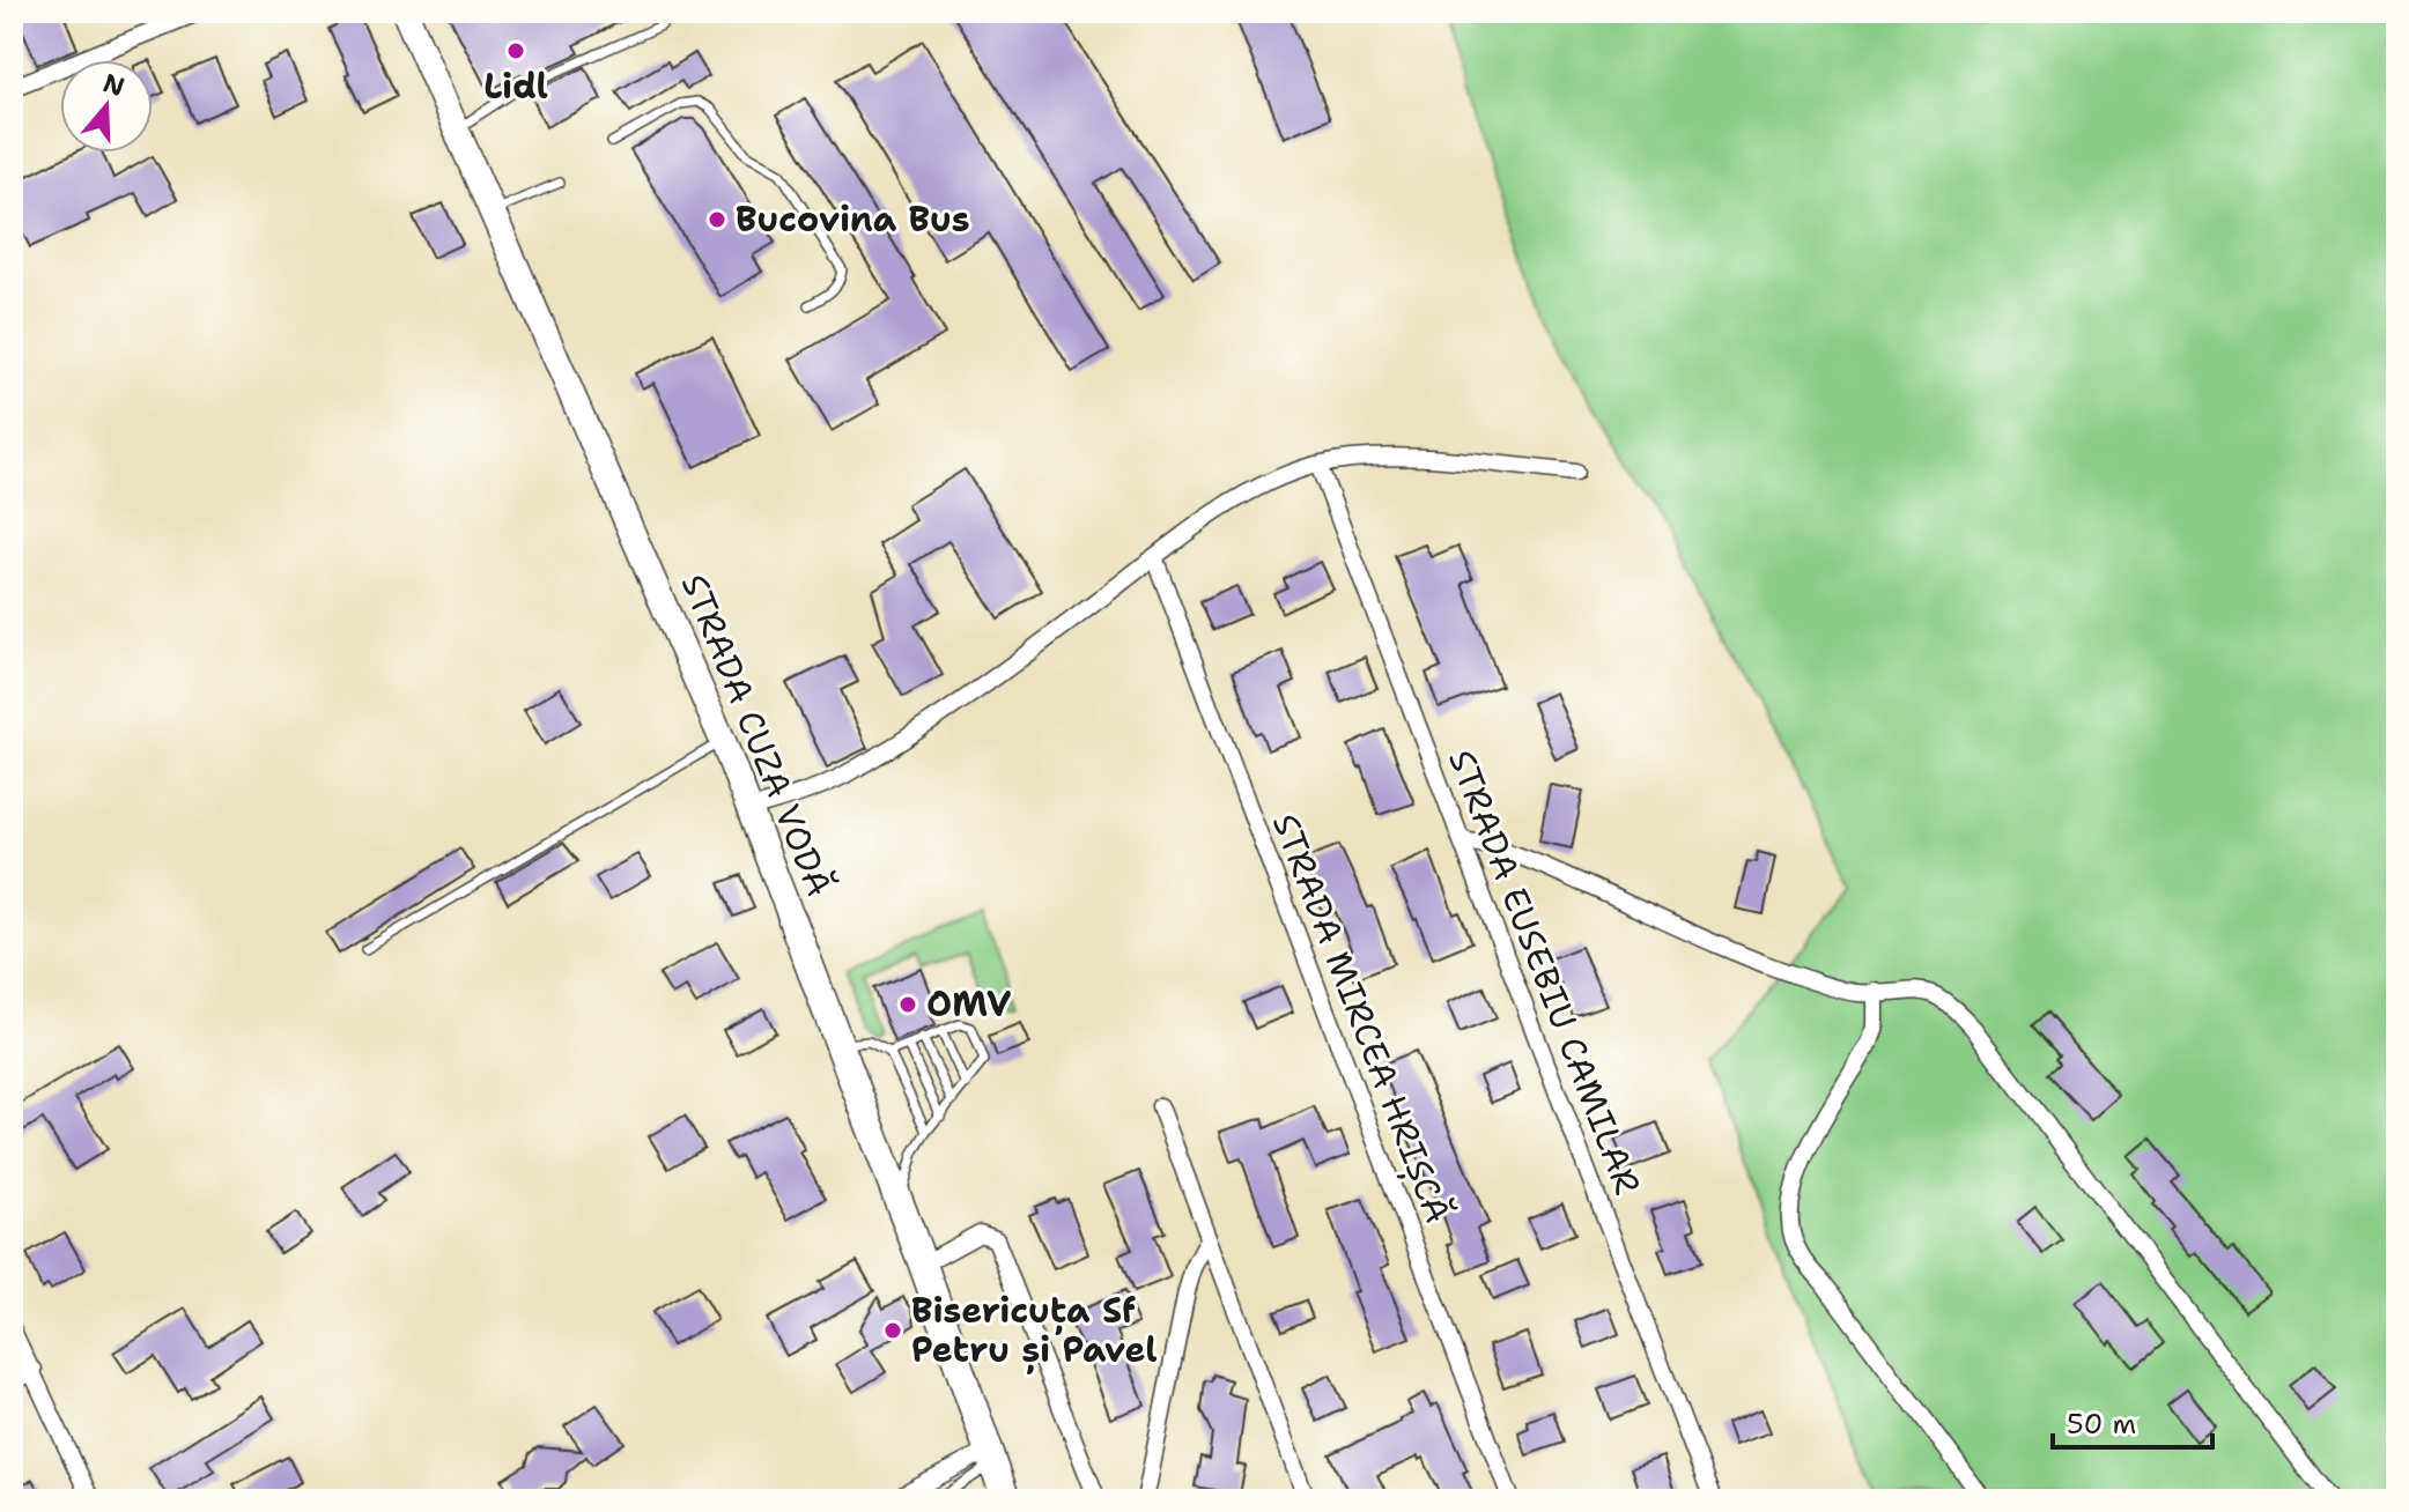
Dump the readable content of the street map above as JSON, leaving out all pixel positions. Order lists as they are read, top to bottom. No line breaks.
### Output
{"streets":{"highway":["STRADA CUZA VODĂ"],"street":["STRADA EUSEBIU CAMILAR","STRADA MIRCEA HRIȘCĂ"]},"places":["Lidl","Bucovina Bus","OMV","Bisericuța Sf Petru și Pavel"],"scale_bar":"50 m","north":"top"}
